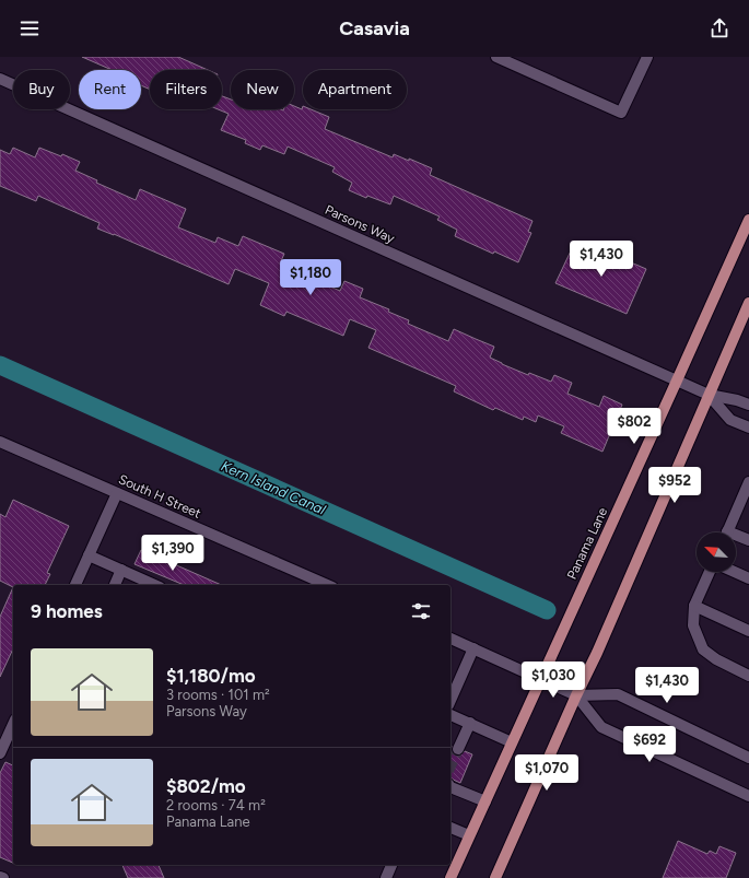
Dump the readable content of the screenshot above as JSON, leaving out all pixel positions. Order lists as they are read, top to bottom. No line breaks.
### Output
{"streets":{"main road":["Panama Lane"],"street":["Parsons Way","South H Street"]},"crossings":[["Parsons Way","Panama Lane"]],"water":["Kern Island Canal"],"north":"top left","page":{"header":"Casavia","chip":["Buy","Rent","Filters","New","Apartment"],"price":["$1,430","$1,180","$802","$952","$1,390","$1,030","$1,430","$692","$1,070"],"heading":"9 homes","list":[{"name":"$1,180/mo","note":"3 rooms · 101 m² · Parsons Way"},{"name":"$802/mo","note":"2 rooms · 74 m² · Panama Lane"}]}}
